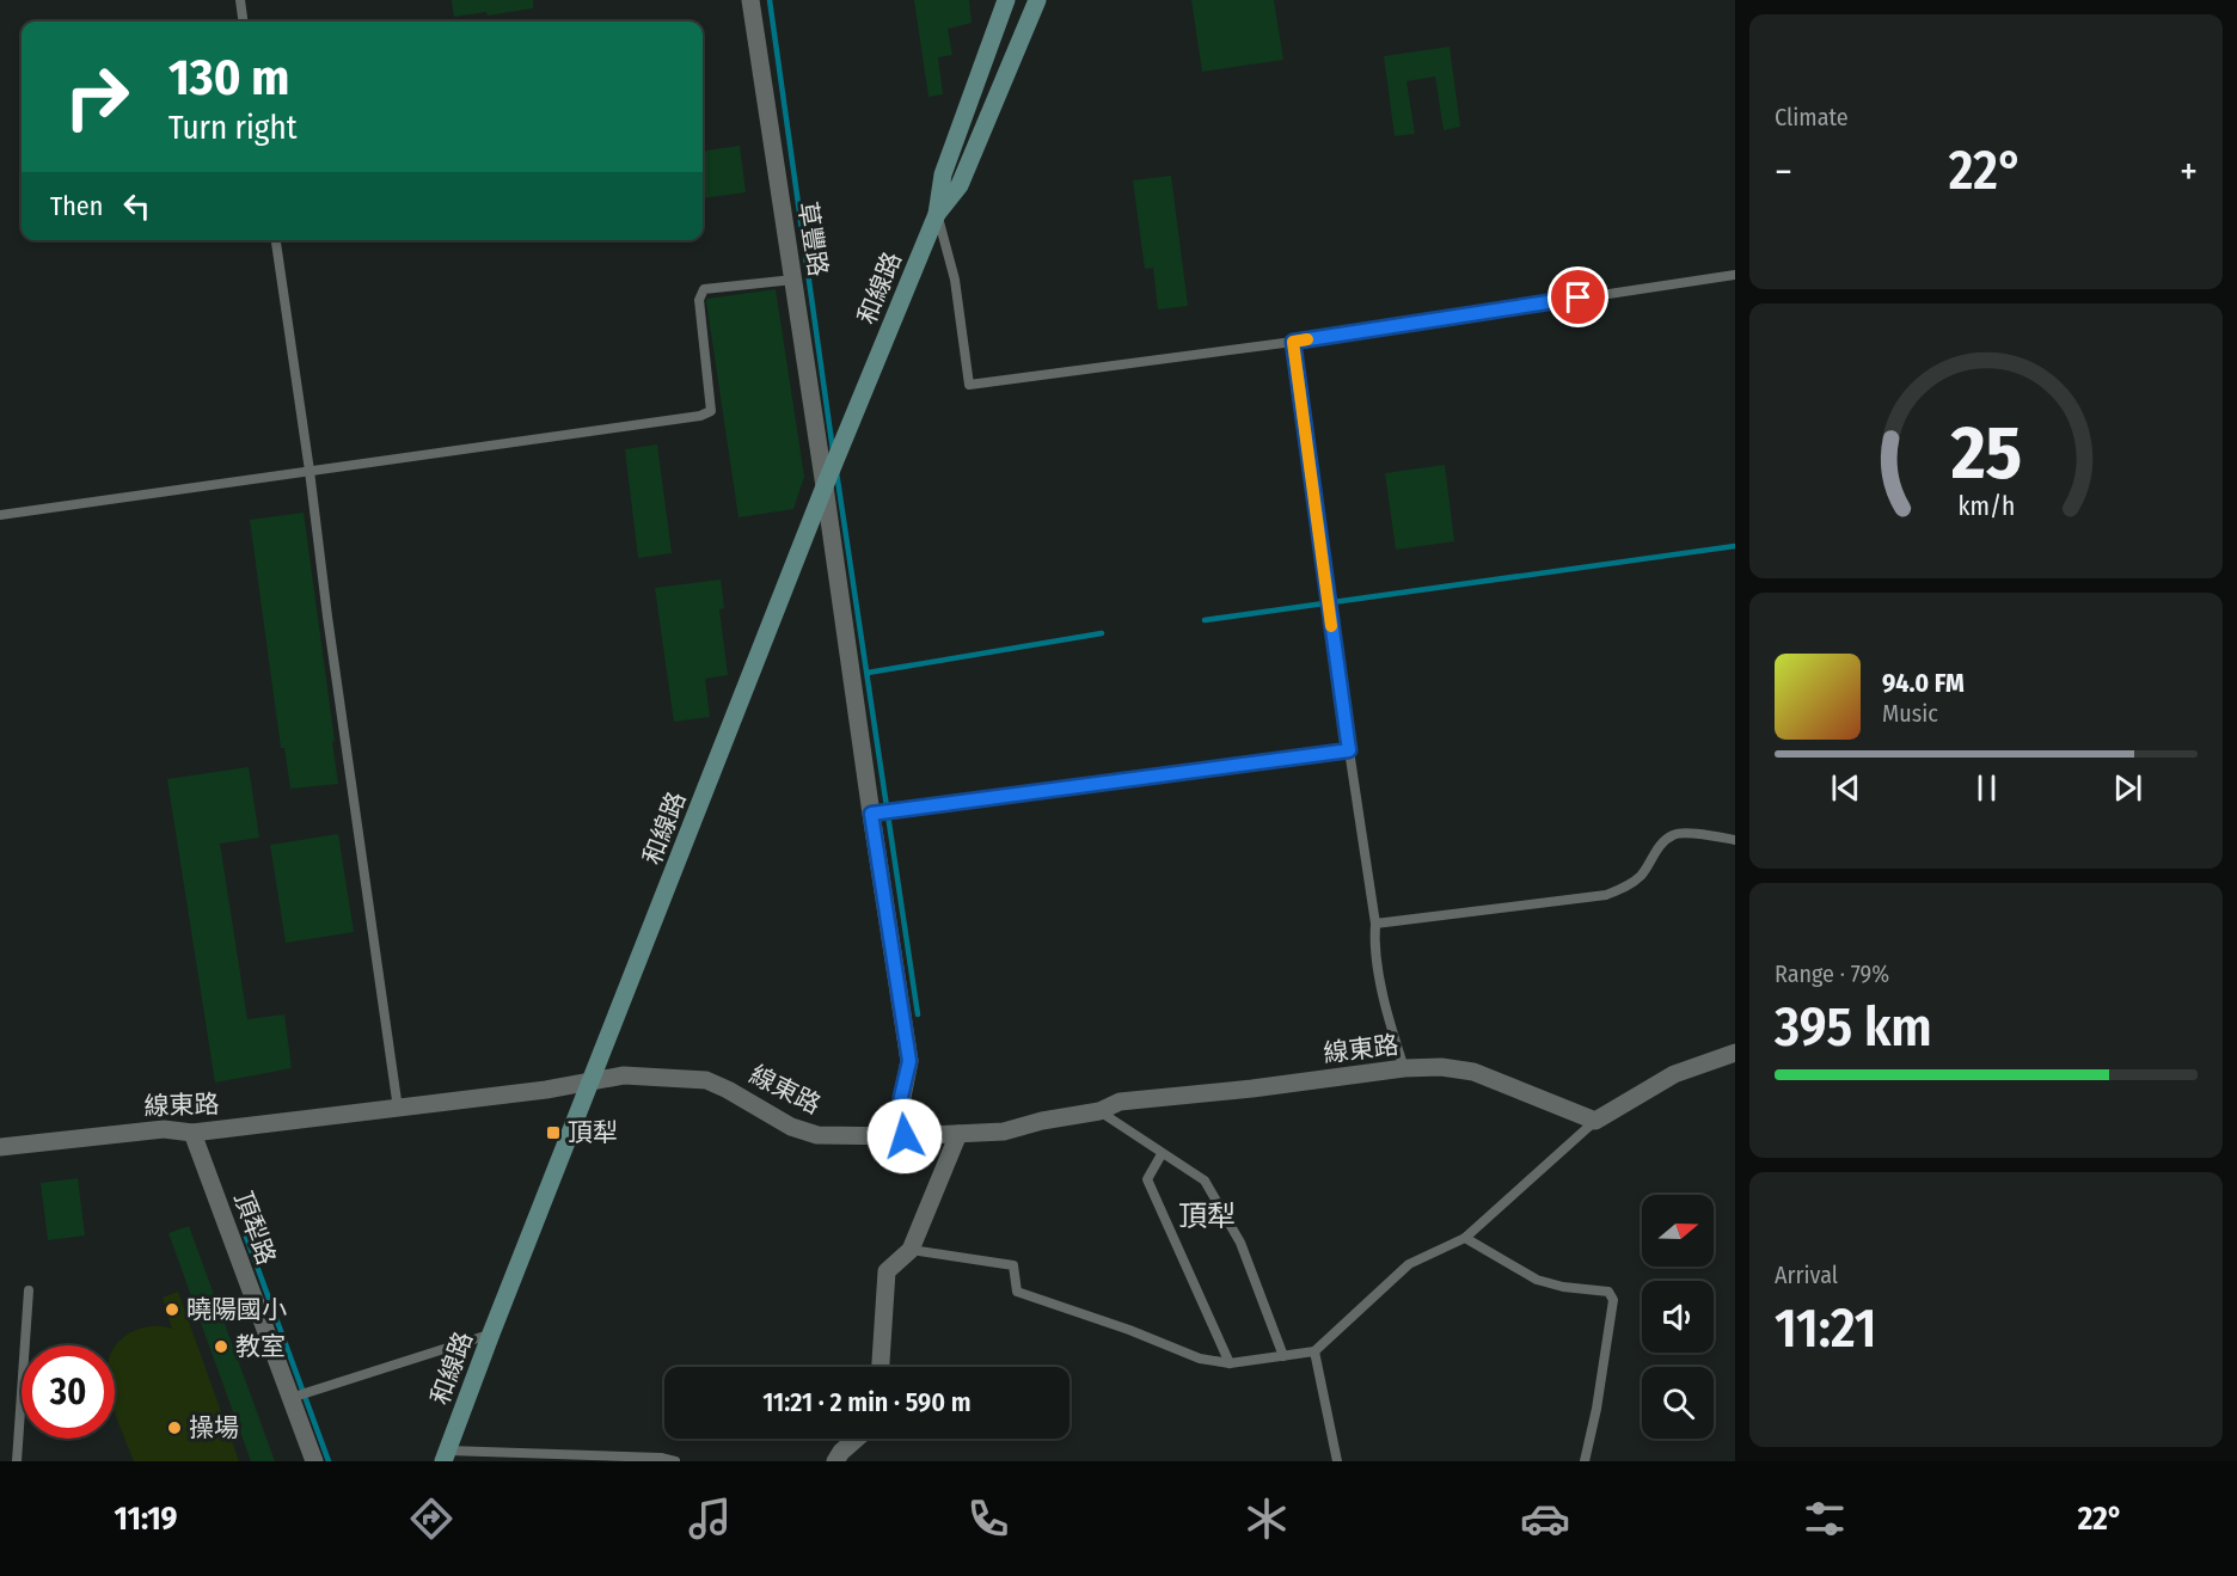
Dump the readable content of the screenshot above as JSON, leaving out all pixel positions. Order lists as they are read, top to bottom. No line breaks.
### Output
{"streets":{"main road":["和線路"],"street":["草豐路","線東路","頂犁路"]},"crossings":[["草豐路","和線路"],["草豐路","線東路"],["和線路","線東路"],["線東路","頂犁路"]],"districts":["頂犁"],"places":{"transit":["頂犁"],"other":["曉陽國小","教室","操場"]},"north":"right","page":{"tile":["Climate",["Range · 79%","395 km"],["Arrival","11:21"]],"turn":["130 m","Turn right"],"heat":["−","22°","+"],"then":"Then","song":["94.0 FM","Music"],"limit":"30","trip":"11:21 · 2 min · 590 m","tabs":["11:19","22°"],"gauge":["25","km/h"]}}
